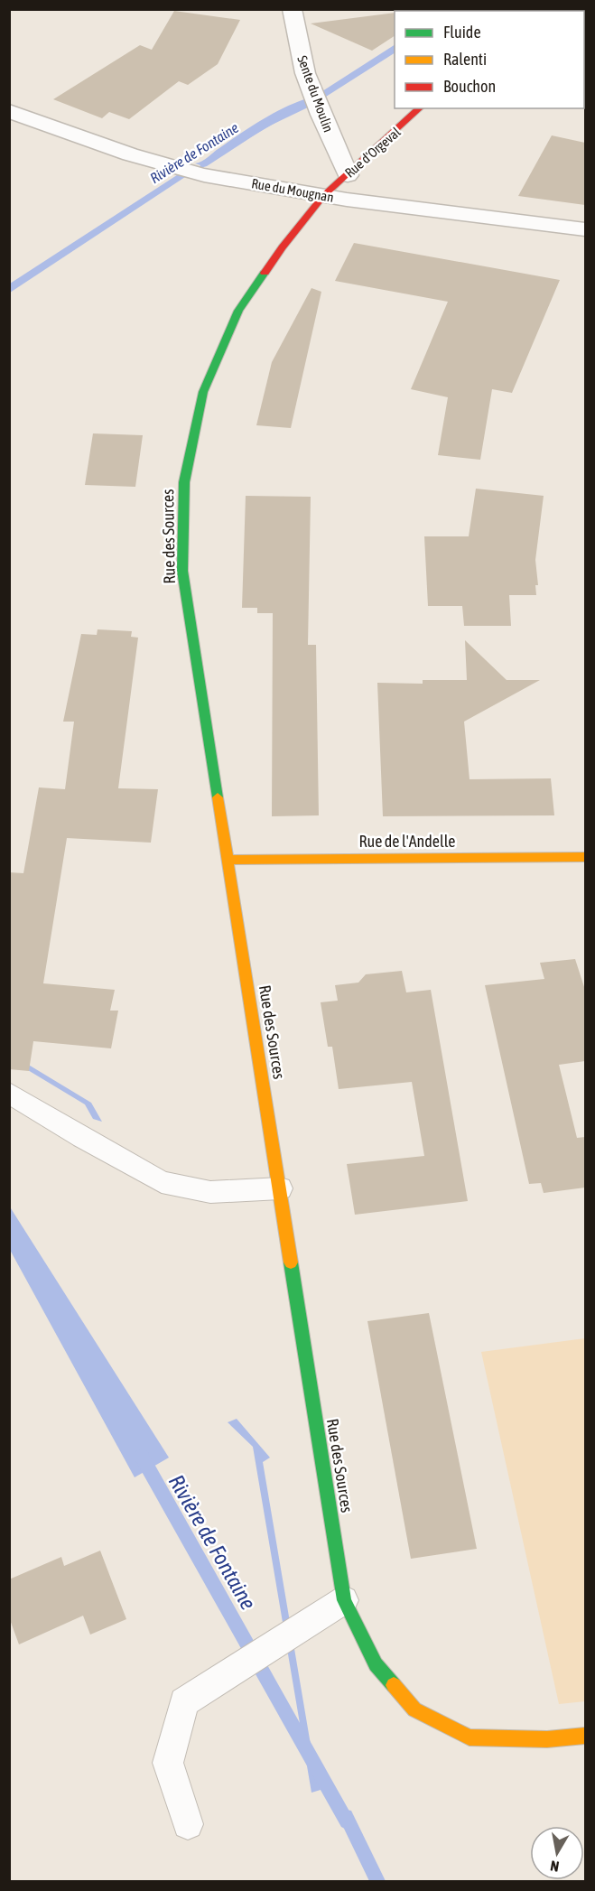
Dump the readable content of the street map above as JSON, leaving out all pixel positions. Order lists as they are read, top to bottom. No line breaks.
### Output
{"streets":{"street":["Sente du Moulin","Rue d'Orgeval","Rue du Mougnan","Rue des Sources","Rue de l'Andelle"]},"crossings":[["Sente du Moulin","Rue d'Orgeval"],["Rue d'Orgeval","Rue du Mougnan"],["Rue d'Orgeval","Rue des Sources"],["Rue du Mougnan","Rue des Sources"],["Rue des Sources","Rue de l'Andelle"]],"water":["Rivière de Fontaine"],"legend":["Fluide","Ralenti","Bouchon"],"north":"bottom"}
